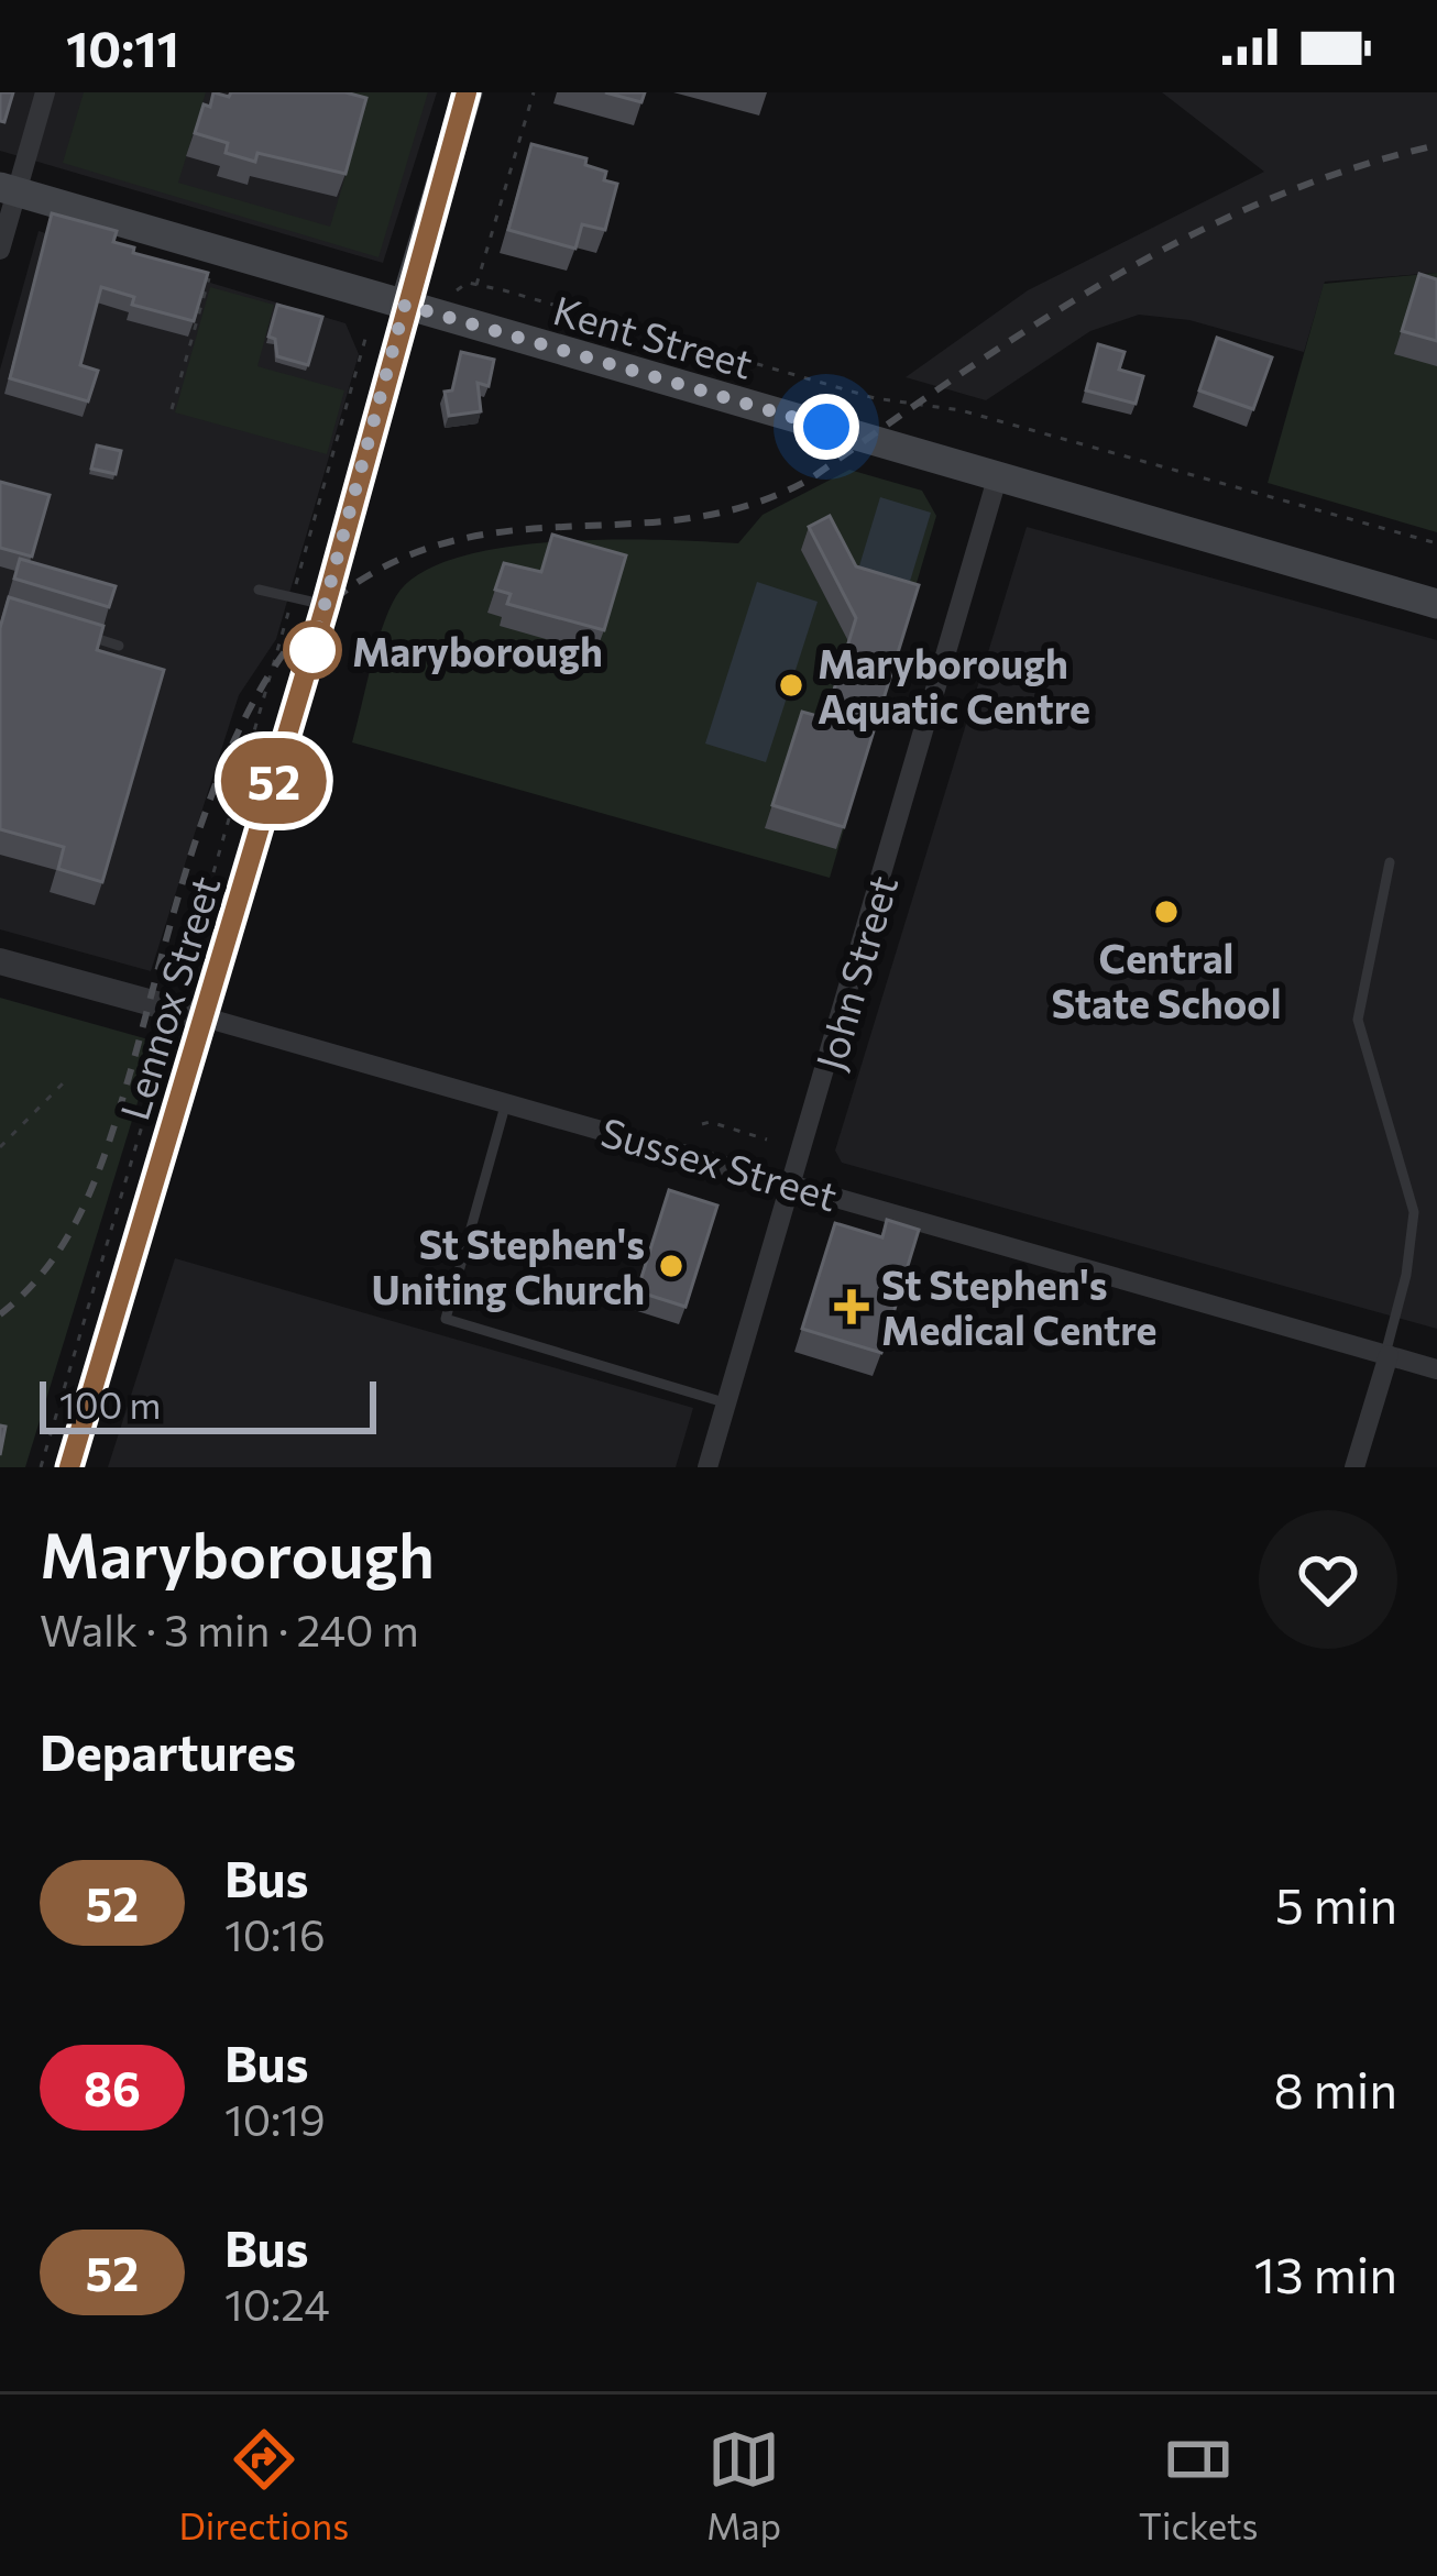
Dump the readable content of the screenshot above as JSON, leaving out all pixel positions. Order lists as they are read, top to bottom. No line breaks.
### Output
{"streets":{"main road":["Kent Street","Lennox Street"],"street":["John Street","Sussex Street"]},"crossings":[["Kent Street","John Street"],["Kent Street","Lennox Street"],["John Street","Sussex Street"],["Lennox Street","Sussex Street"]],"places":{"other":["Maryborough","Maryborough Aquatic Centre","Central State School","St Stephen's Uniting Church"],"health":["St Stephen's Medical Centre"]},"lines":["bus line 52"],"scale_bar":"100 m","page":{"status":"10:11","on_map":"52","scale":"100 m","heading":[["Maryborough","Walk · 3 min · 240 m"],"Departures"],"list":[{"mark":"52","name":"Bus","note":"10:16","value":"5 min"},{"mark":"86","name":"Bus","note":"10:19","value":"8 min"},{"mark":"52","name":"Bus","note":"10:24","value":"13 min"}],"tabs":["Directions","Map","Tickets"]}}
